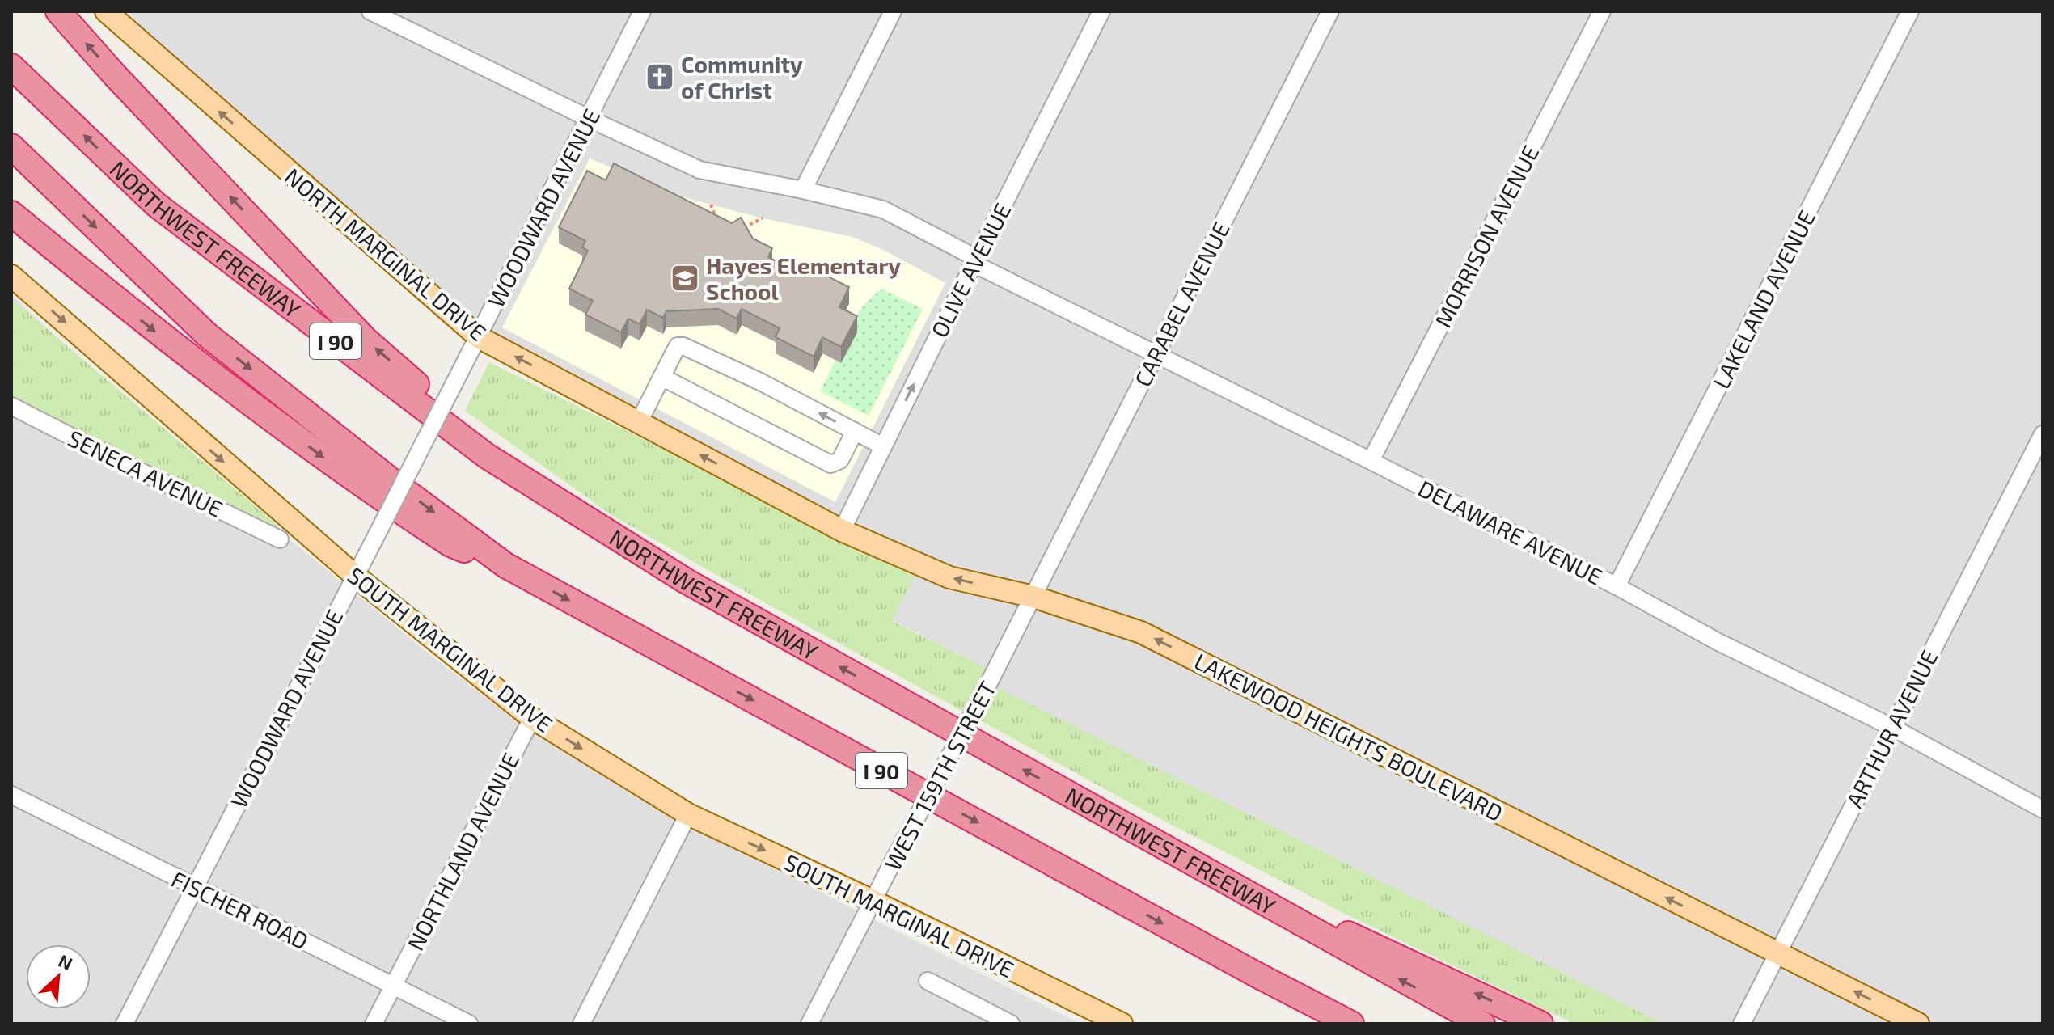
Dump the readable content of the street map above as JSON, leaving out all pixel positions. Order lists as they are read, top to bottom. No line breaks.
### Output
{"streets":{"highway":["NORTHWEST FREEWAY","I 90"],"main road":["NORTH MARGINAL DRIVE","SOUTH MARGINAL DRIVE","LAKEWOOD HEIGHTS BOULEVARD"],"street":["WOODWARD AVENUE","MORRISON AVENUE","OLIVE AVENUE","LAKELAND AVENUE","CARABEL AVENUE","SENECA AVENUE","DELAWARE AVENUE","ARTHUR AVENUE","WEST 159TH STREET","NORTHLAND AVENUE","FISCHER ROAD"]},"crossings":[["WOODWARD AVENUE","NORTH MARGINAL DRIVE"],["WOODWARD AVENUE","DELAWARE AVENUE"],["WOODWARD AVENUE","SOUTH MARGINAL DRIVE"],["WOODWARD AVENUE","FISCHER ROAD"],["MORRISON AVENUE","DELAWARE AVENUE"],["NORTH MARGINAL DRIVE","LAKEWOOD HEIGHTS BOULEVARD"],["OLIVE AVENUE","DELAWARE AVENUE"],["OLIVE AVENUE","LAKEWOOD HEIGHTS BOULEVARD"],["LAKELAND AVENUE","DELAWARE AVENUE"],["CARABEL AVENUE","DELAWARE AVENUE"],["CARABEL AVENUE","LAKEWOOD HEIGHTS BOULEVARD"],["CARABEL AVENUE","WEST 159TH STREET"],["DELAWARE AVENUE","ARTHUR AVENUE"],["SOUTH MARGINAL DRIVE","WEST 159TH STREET"],["SOUTH MARGINAL DRIVE","NORTHLAND AVENUE"],["ARTHUR AVENUE","LAKEWOOD HEIGHTS BOULEVARD"],["LAKEWOOD HEIGHTS BOULEVARD","WEST 159TH STREET"],["NORTHLAND AVENUE","FISCHER ROAD"]],"one_way":["NORTH MARGINAL DRIVE","OLIVE AVENUE","SOUTH MARGINAL DRIVE","LAKEWOOD HEIGHTS BOULEVARD"],"places":{"church":["Community of Christ"],"school or university":["Hayes Elementary School"]},"north":"top right"}
